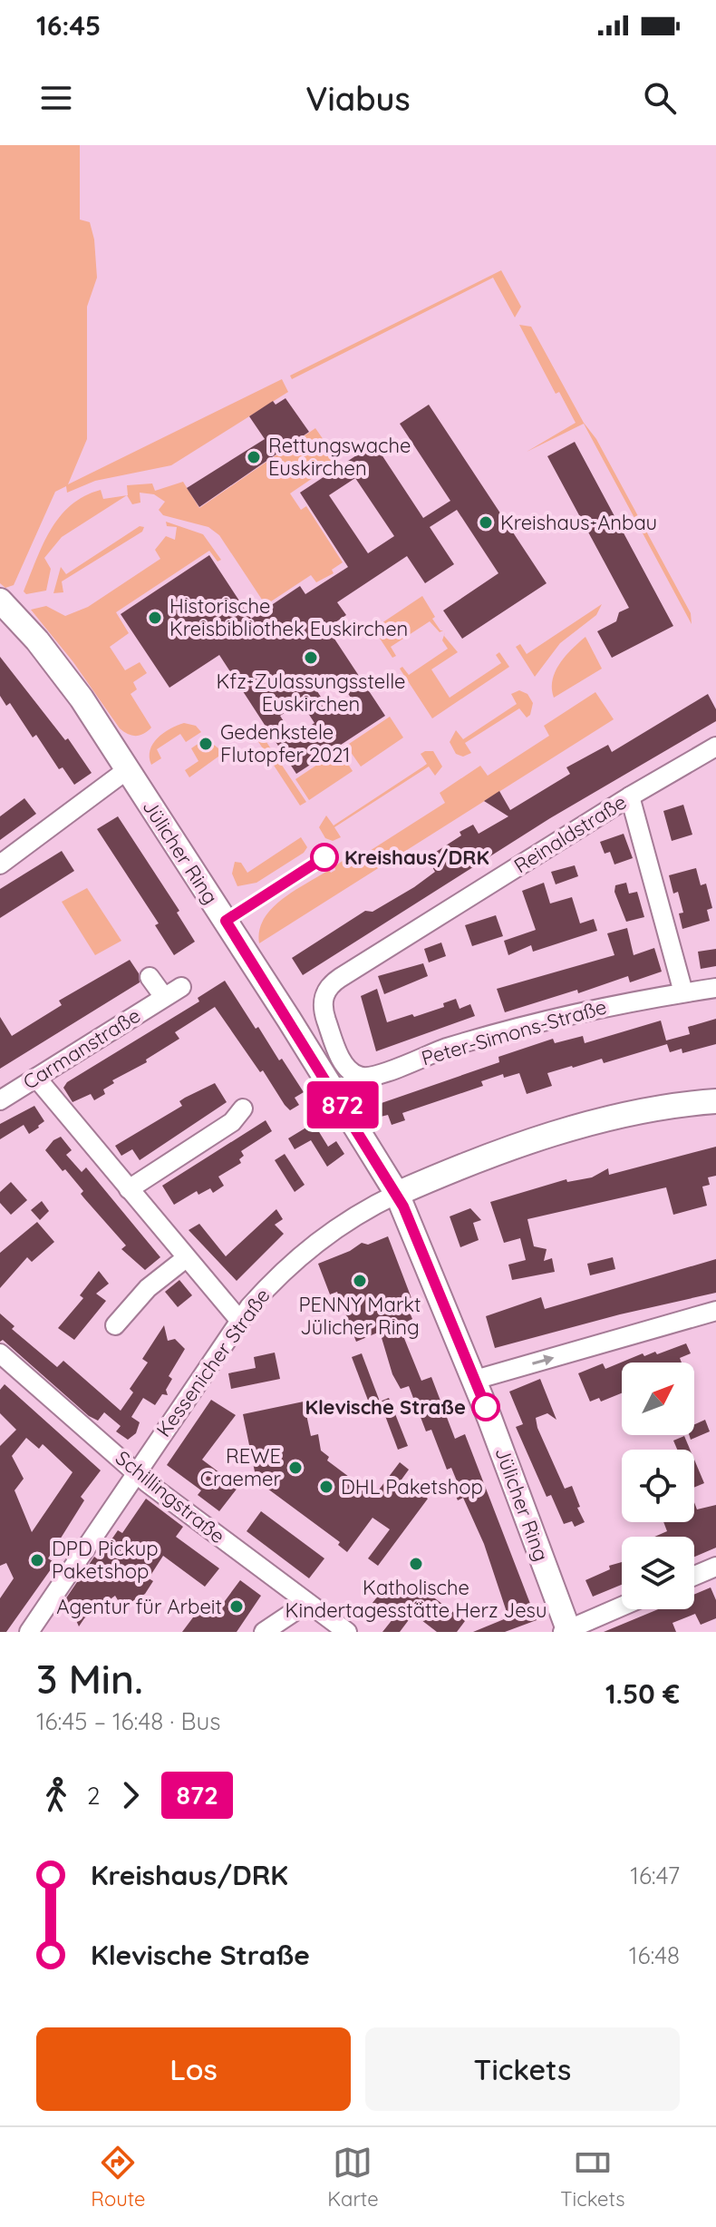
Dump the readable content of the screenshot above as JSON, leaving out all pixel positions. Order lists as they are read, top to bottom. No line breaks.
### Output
{"streets":{"main road":["Jülicher Ring","Kessenicher Straße"],"street":["Reinaldstraße","Peter-Simons-Straße","Carmanstraße","Schillingstraße"]},"crossings":[["Reinaldstraße","Peter-Simons-Straße"],["Jülicher Ring","Kessenicher Straße"],["Kessenicher Straße","Schillingstraße"]],"places":["Rettungswache Euskirchen","Kreishaus-Anbau","Historische Kreisbibliothek Euskirchen","Kfz-Zulassungsstelle Euskirchen","Gedenkstele Flutopfer 2021","Kreishaus/DRK","PENNY Markt Jülicher Ring","Klevische Straße","REWE Craemer","DHL Paketshop","DPD Pickup Paketshop","Katholische Kindertagesstätte Herz Jesu","Agentur für Arbeit"],"lines":["bus line 872"],"north":"top right","page":{"status":"16:45","header":"Viabus","on_map":"872","heading":["3 Min.","16:45 – 16:48 · Bus","1.50 €"],"legs":["2","872"],"list":[{"name":"Kreishaus/DRK","value":"16:47"},{"name":"Klevische Straße","value":"16:48"}],"buttons":["Los","Tickets"],"tabs":["Route","Karte","Tickets"]}}
